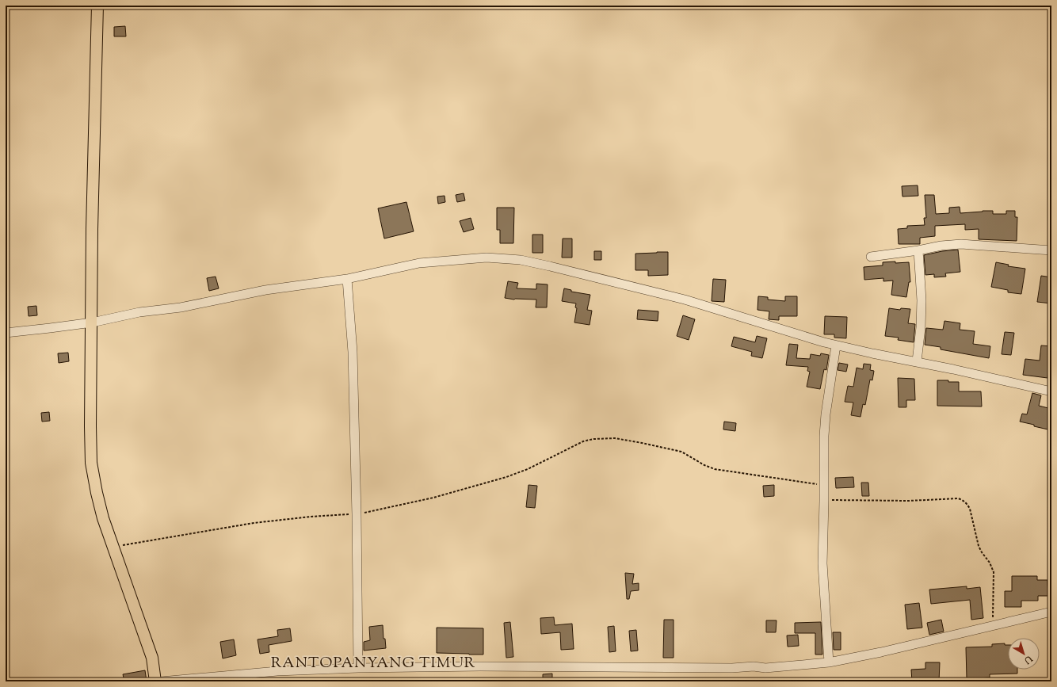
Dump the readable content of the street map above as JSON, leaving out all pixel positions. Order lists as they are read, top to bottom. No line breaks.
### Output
{"districts":["RANTOPANYANG TIMUR"],"north":"bottom right"}
